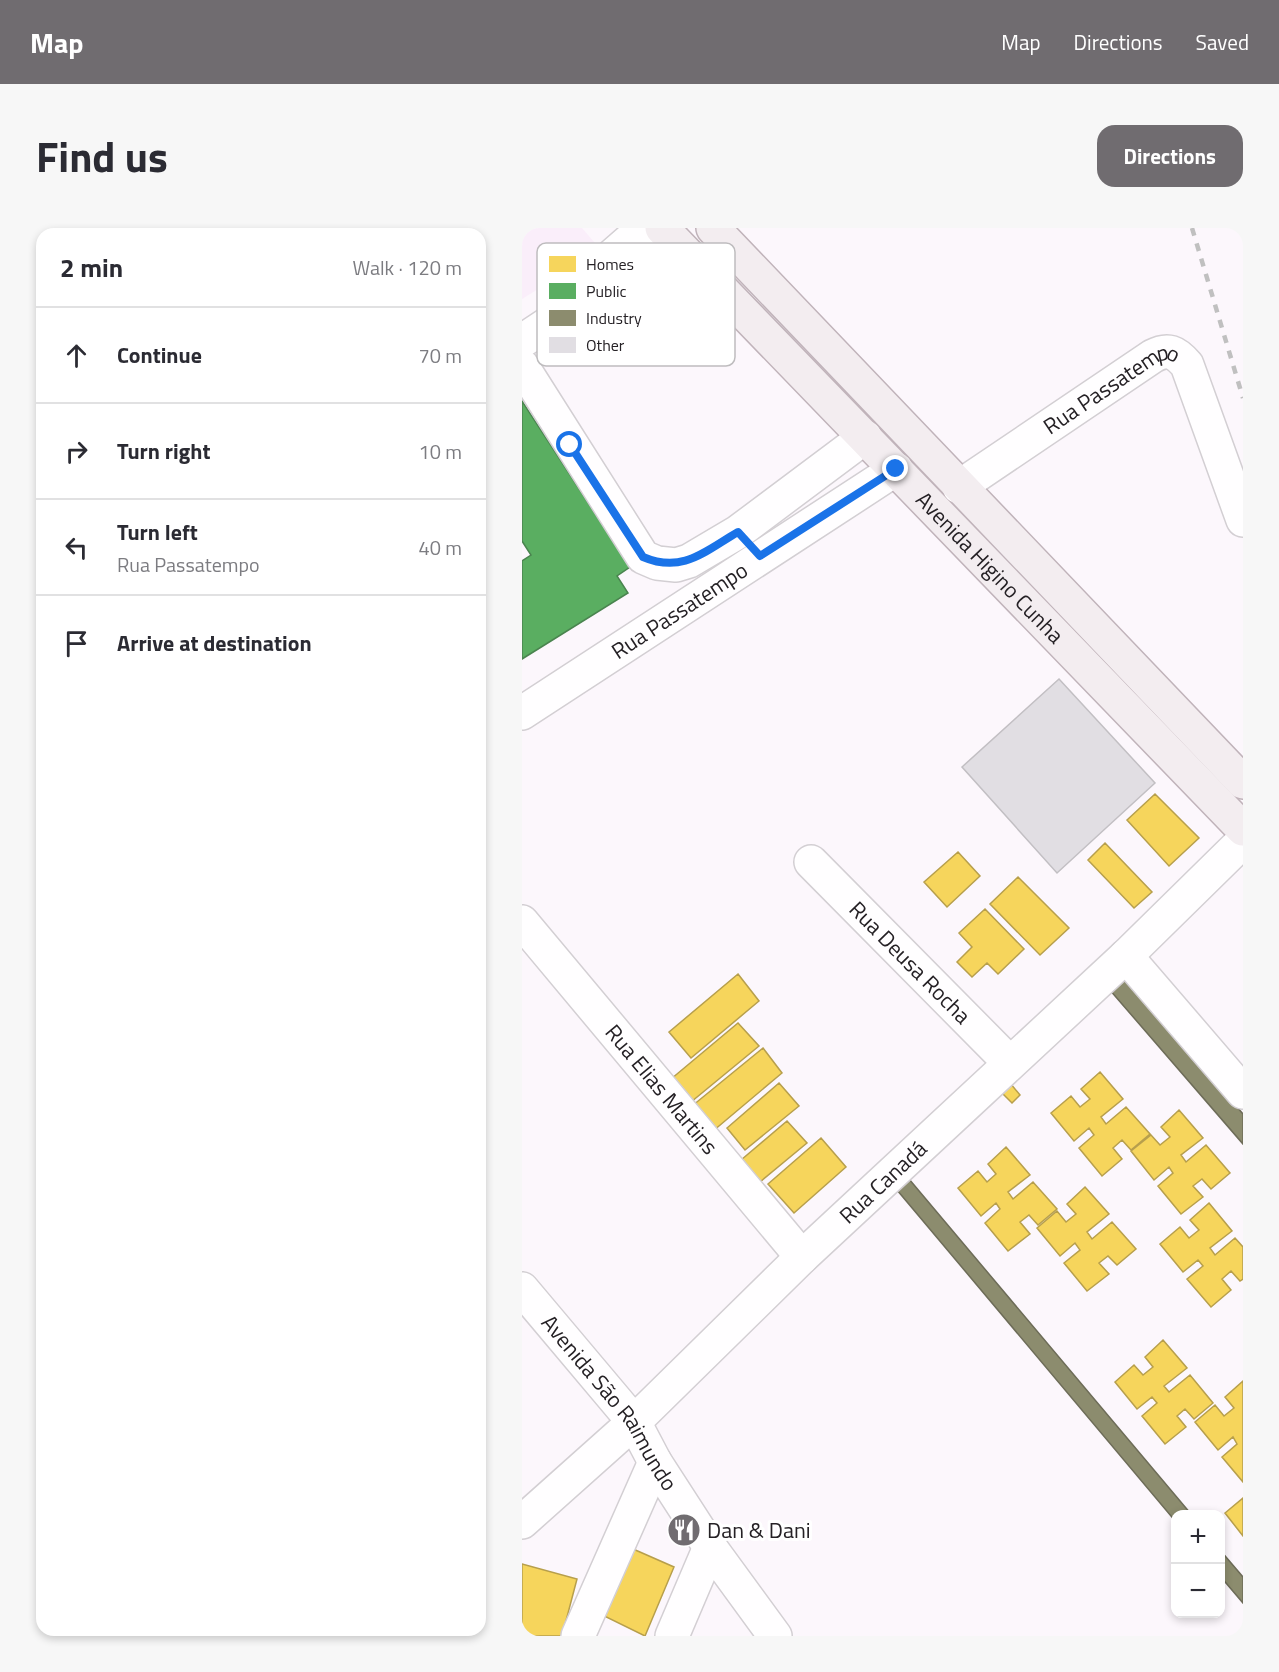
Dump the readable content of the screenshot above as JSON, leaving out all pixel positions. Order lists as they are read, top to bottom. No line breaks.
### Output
{"streets":{"main road":["Avenida Higino Cunha"],"street":["Rua Passatempo","Rua Deusa Rocha","Rua Elias Martins","Rua Canadá","Avenida São Raimundo"]},"crossings":[["Rua Passatempo","Avenida Higino Cunha"],["Rua Deusa Rocha","Rua Canadá"],["Rua Elias Martins","Rua Canadá"],["Rua Canadá","Avenida São Raimundo"]],"places":{"restaurant":["Dan & Dani"]},"legend":["Homes","Public","Industry","Other"],"page":{"header":"Map","nav":["Map","Directions","Saved"],"title":"Find us","buttons":"Directions","heading":["2 min","Walk · 120 m"],"list":[["Continue","70 m"],["Turn right","10 m"],["Turn left","Rua Passatempo","40 m"],"Arrive at destination"],"map_buttons":["+","−"]}}
